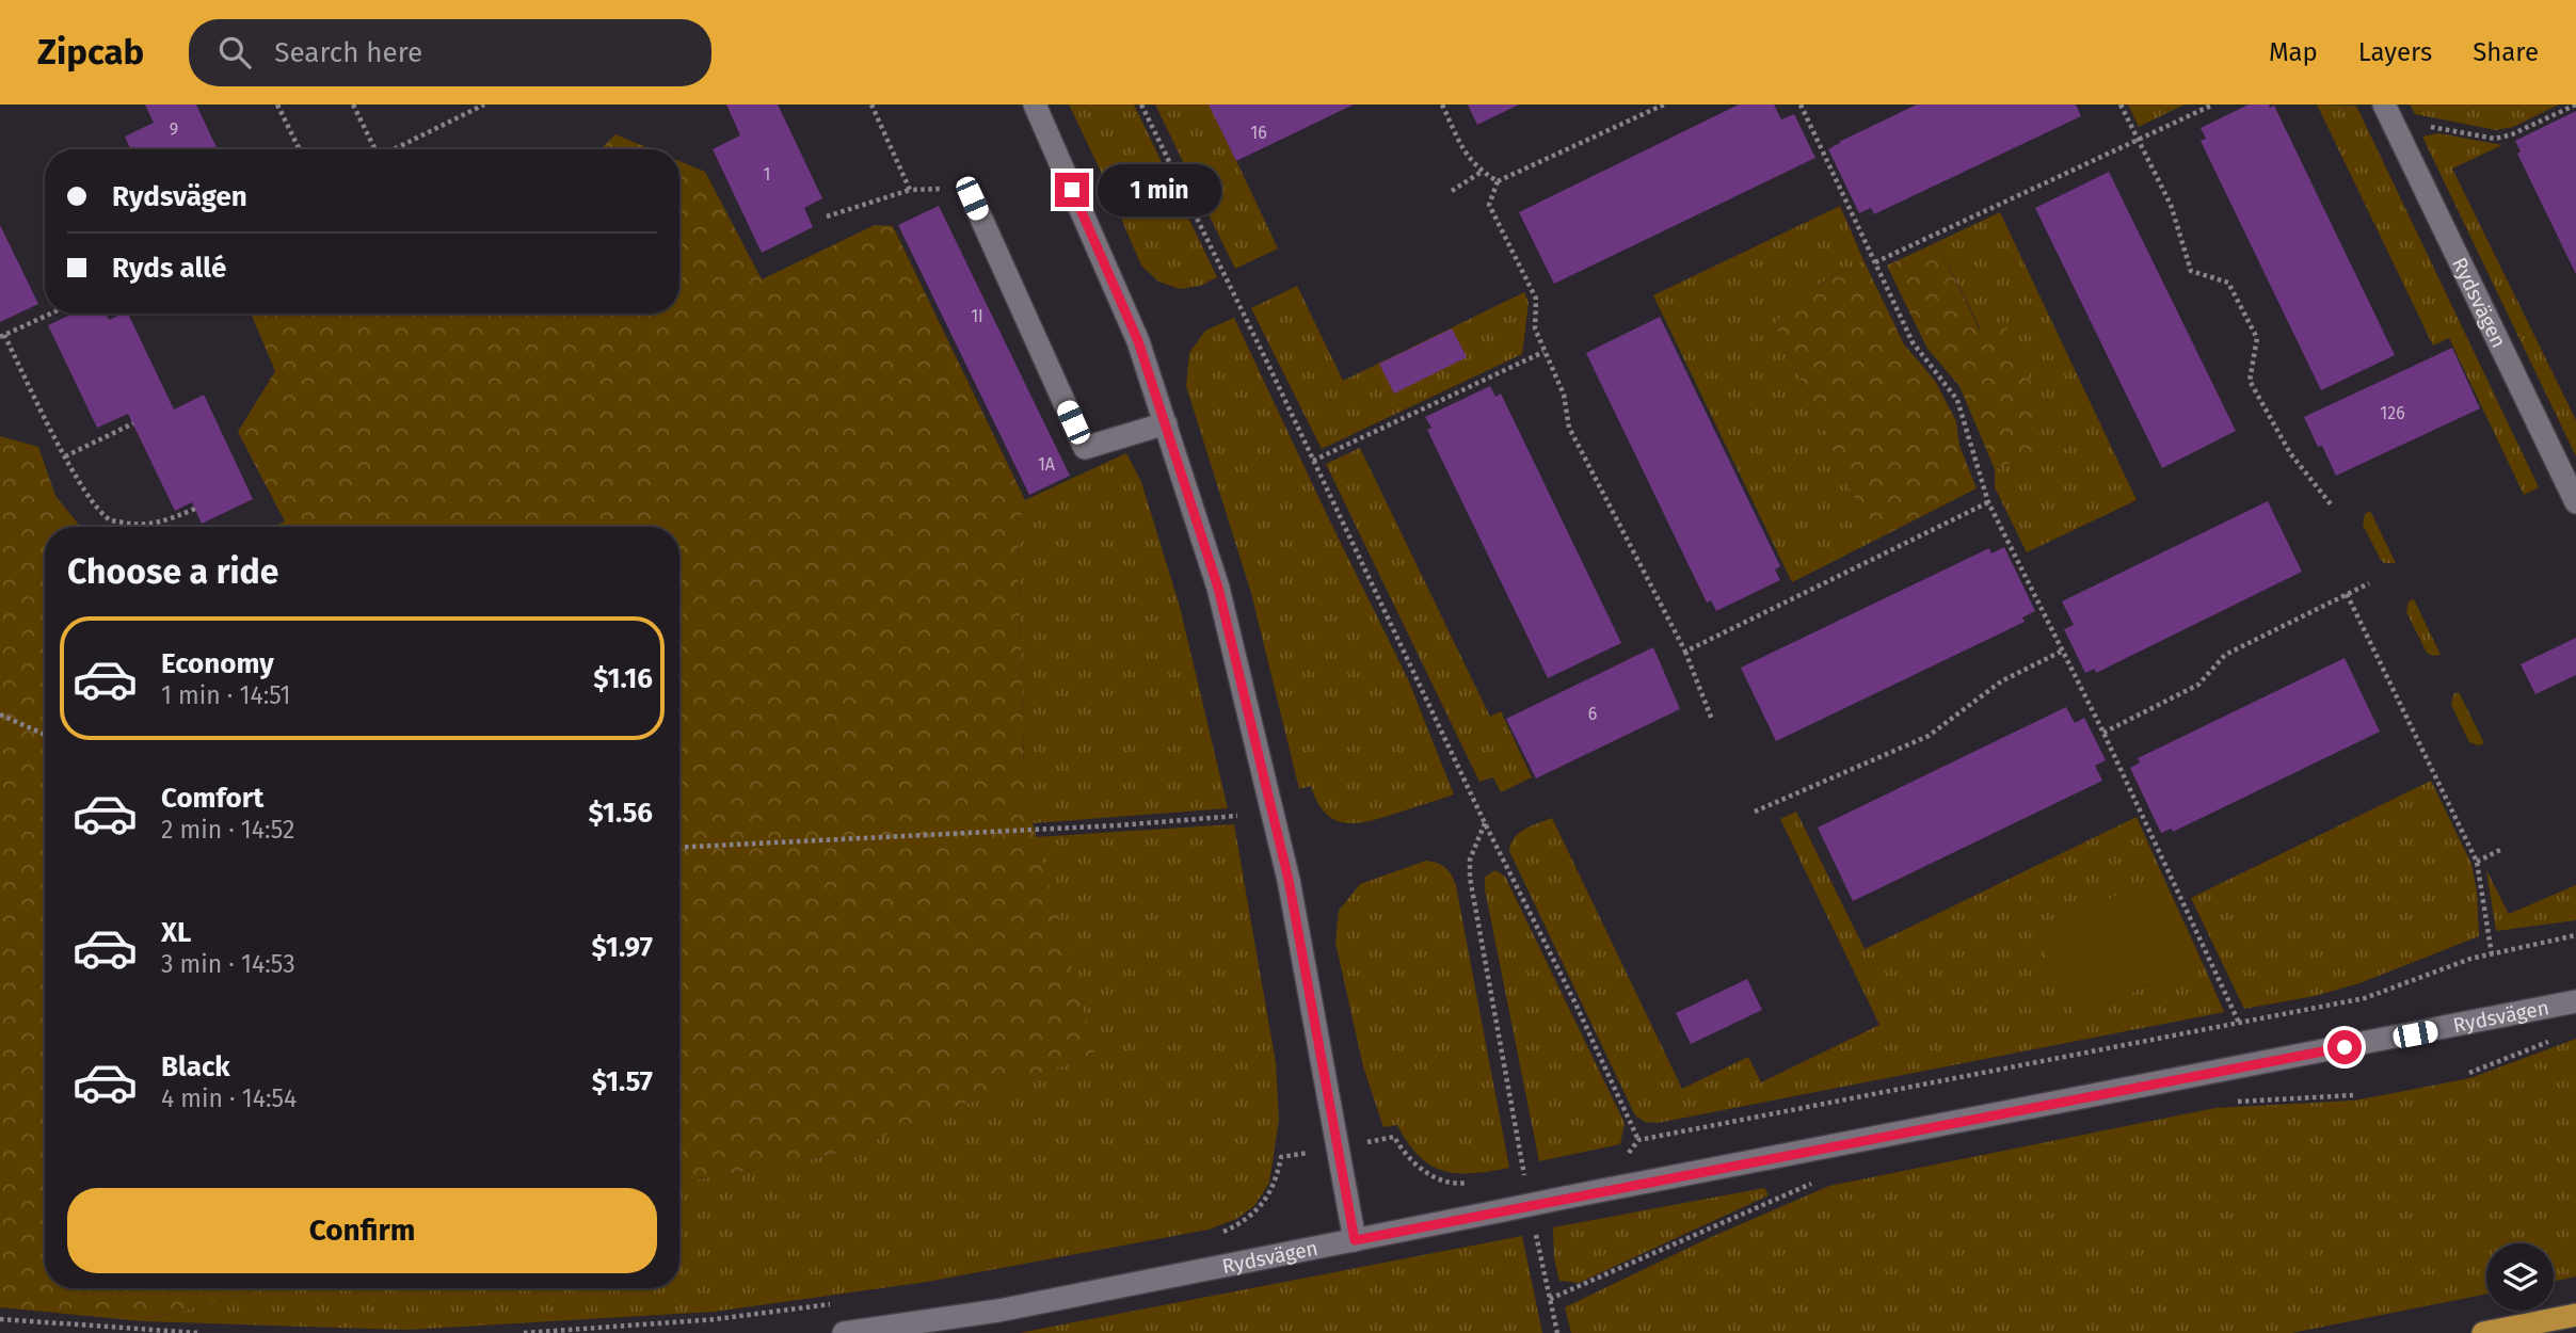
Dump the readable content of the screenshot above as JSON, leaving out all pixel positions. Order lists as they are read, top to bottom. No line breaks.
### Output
{"streets":{"street":["Rydsvägen"]},"house_numbers":["9","16","1","1I","126","1A","6"],"page":{"header":"Zipcab","search":"Search here","nav":["Map","Layers","Share"],"banner":["Rydsvägen","Ryds allé"],"bubble":"1 min","heading":"Choose a ride","list":[{"name":"Economy","note":"1 min · 14:51","value":"$1.16"},{"name":"Comfort","note":"2 min · 14:52","value":"$1.56"},{"name":"XL","note":"3 min · 14:53","value":"$1.97"},{"name":"Black","note":"4 min · 14:54","value":"$1.57"}],"buttons":"Confirm"}}
